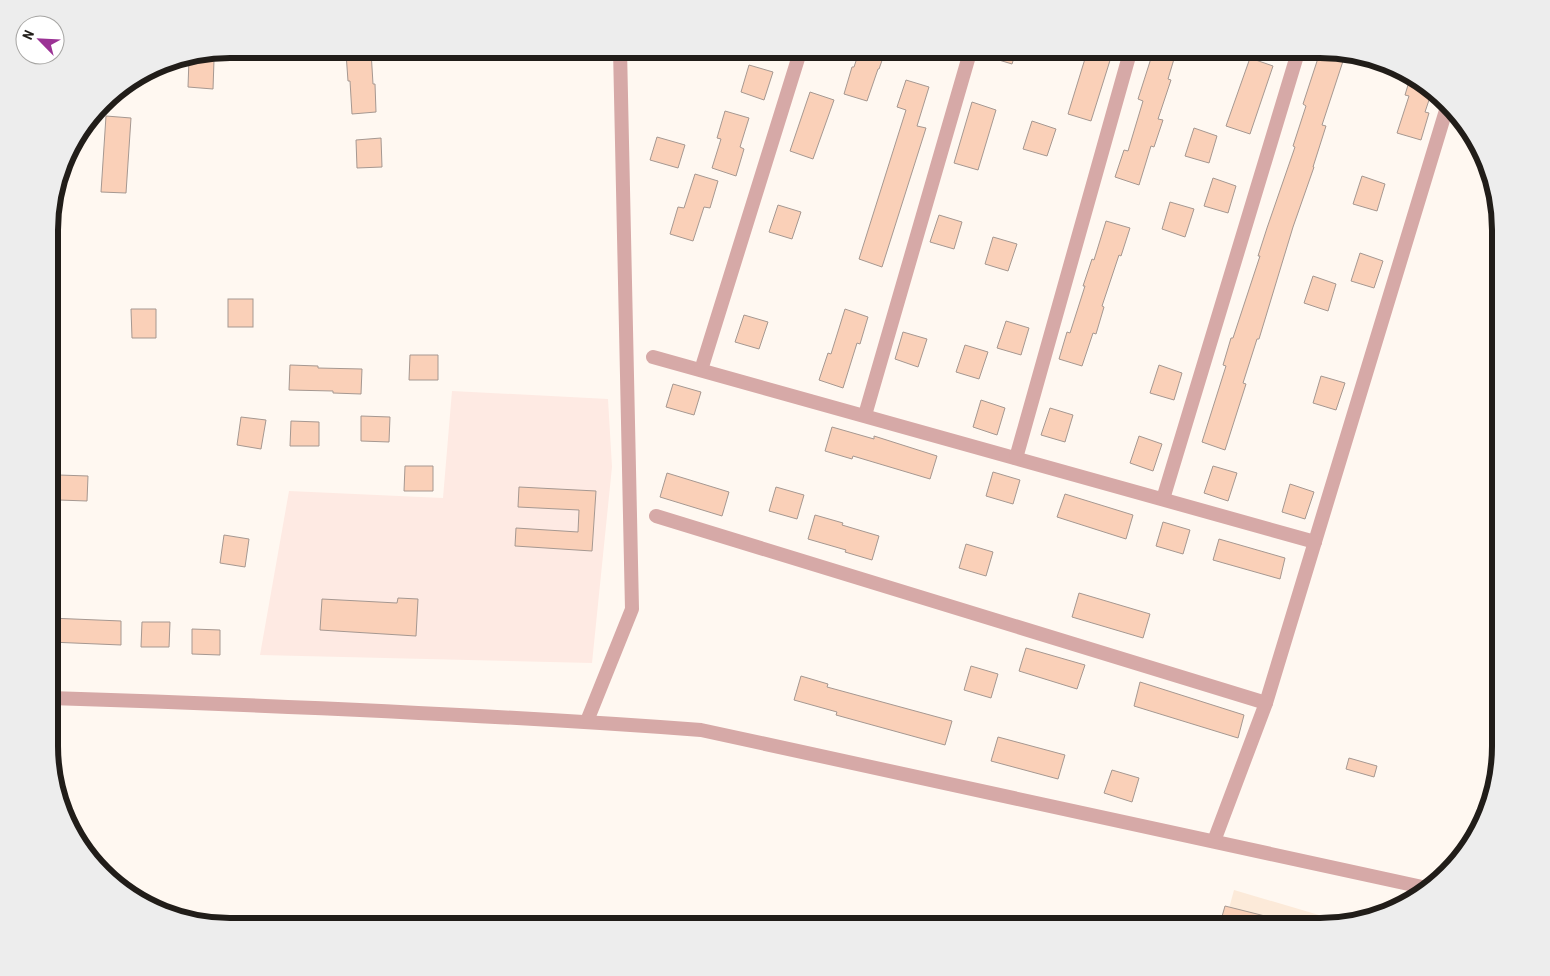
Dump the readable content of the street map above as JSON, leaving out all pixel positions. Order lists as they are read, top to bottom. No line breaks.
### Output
{"north":"top left"}
